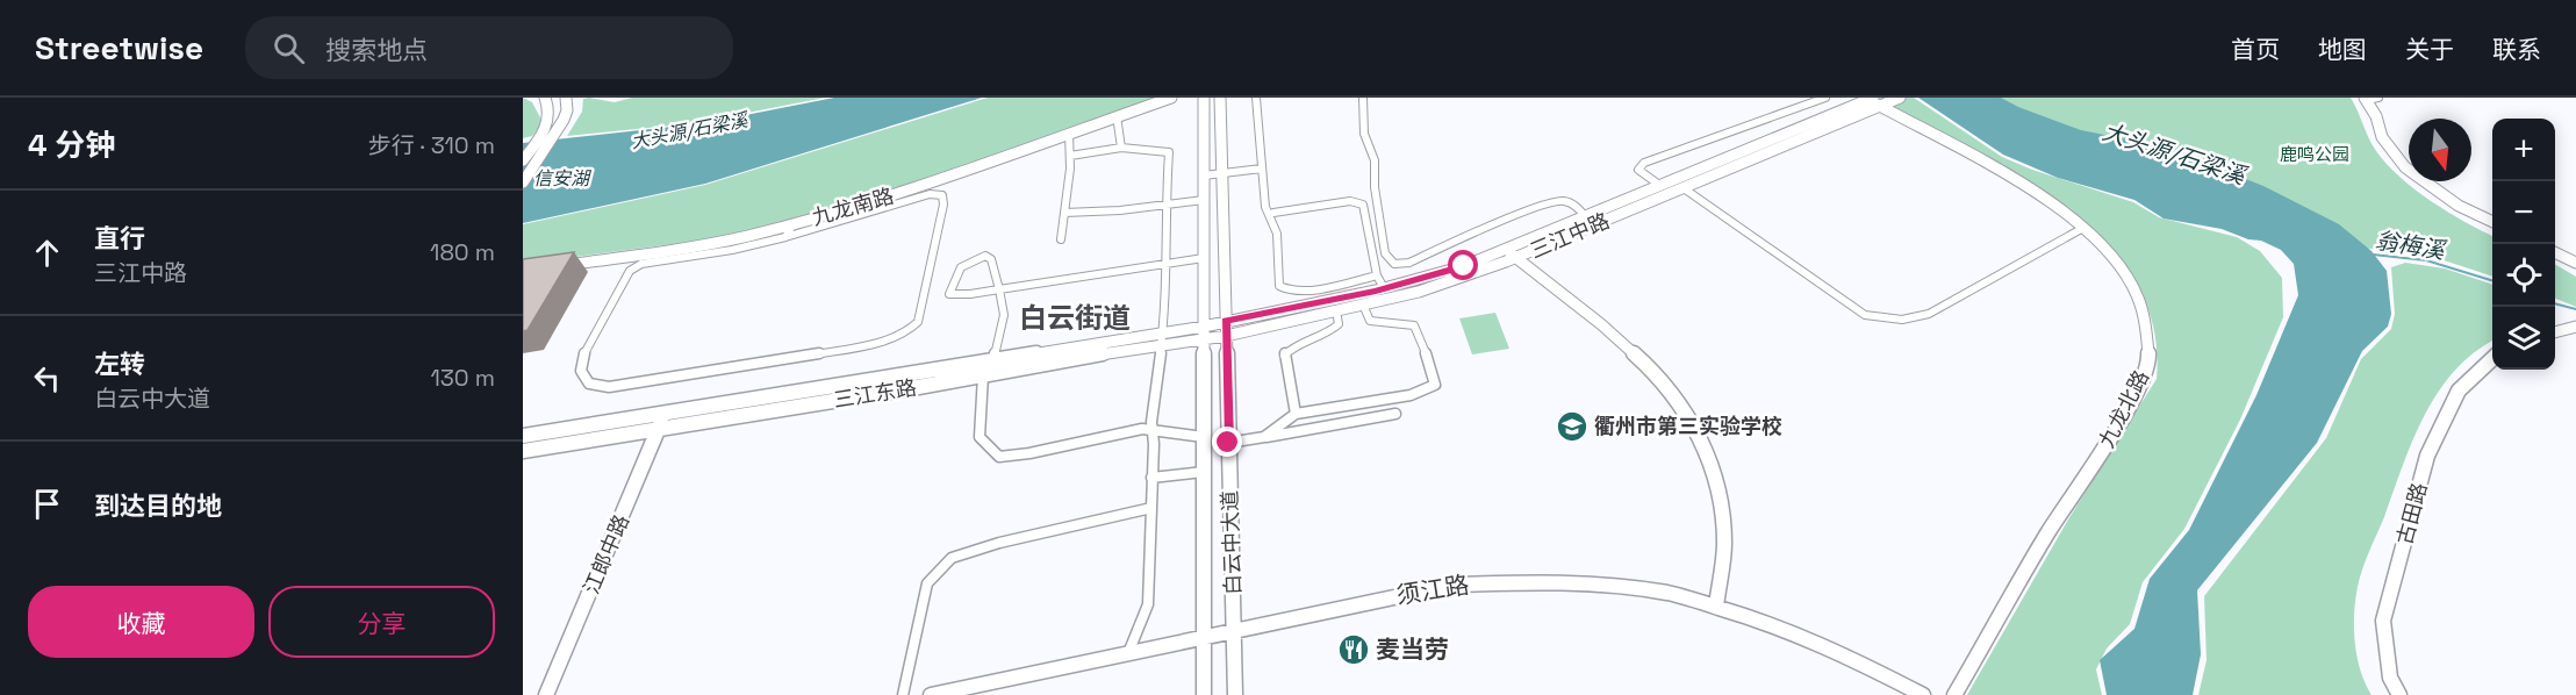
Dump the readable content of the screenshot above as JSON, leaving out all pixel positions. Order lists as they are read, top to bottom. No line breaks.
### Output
{"streets":{"main road":["九龙南路","三江中路","三江东路","九龙北路","古田路","白云中大道","江郎中路","须江路"]},"crossings":[["三江中路","三江东路"],["三江中路","九龙北路"],["三江中路","白云中大道"],["三江东路","白云中大道"],["三江东路","江郎中路"],["白云中大道","须江路"]],"districts":["白云街道"],"water":["大头源/石梁溪","信安湖","翁梅溪"],"parks":["鹿鸣公园"],"places":{"school or university":["衢州市第三实验学校"],"restaurant":["麦当劳"]},"north":"bottom","page":{"header":"Streetwise","search":"搜索地点","nav":["首页","地图","关于","联系"],"heading":["4 分钟","步行 · 310 m"],"map_buttons":["+","−"],"list":[["直行","三江中路","180 m"],["左转","白云中大道","130 m"],"到达目的地"],"buttons":["收藏","分享"]}}
